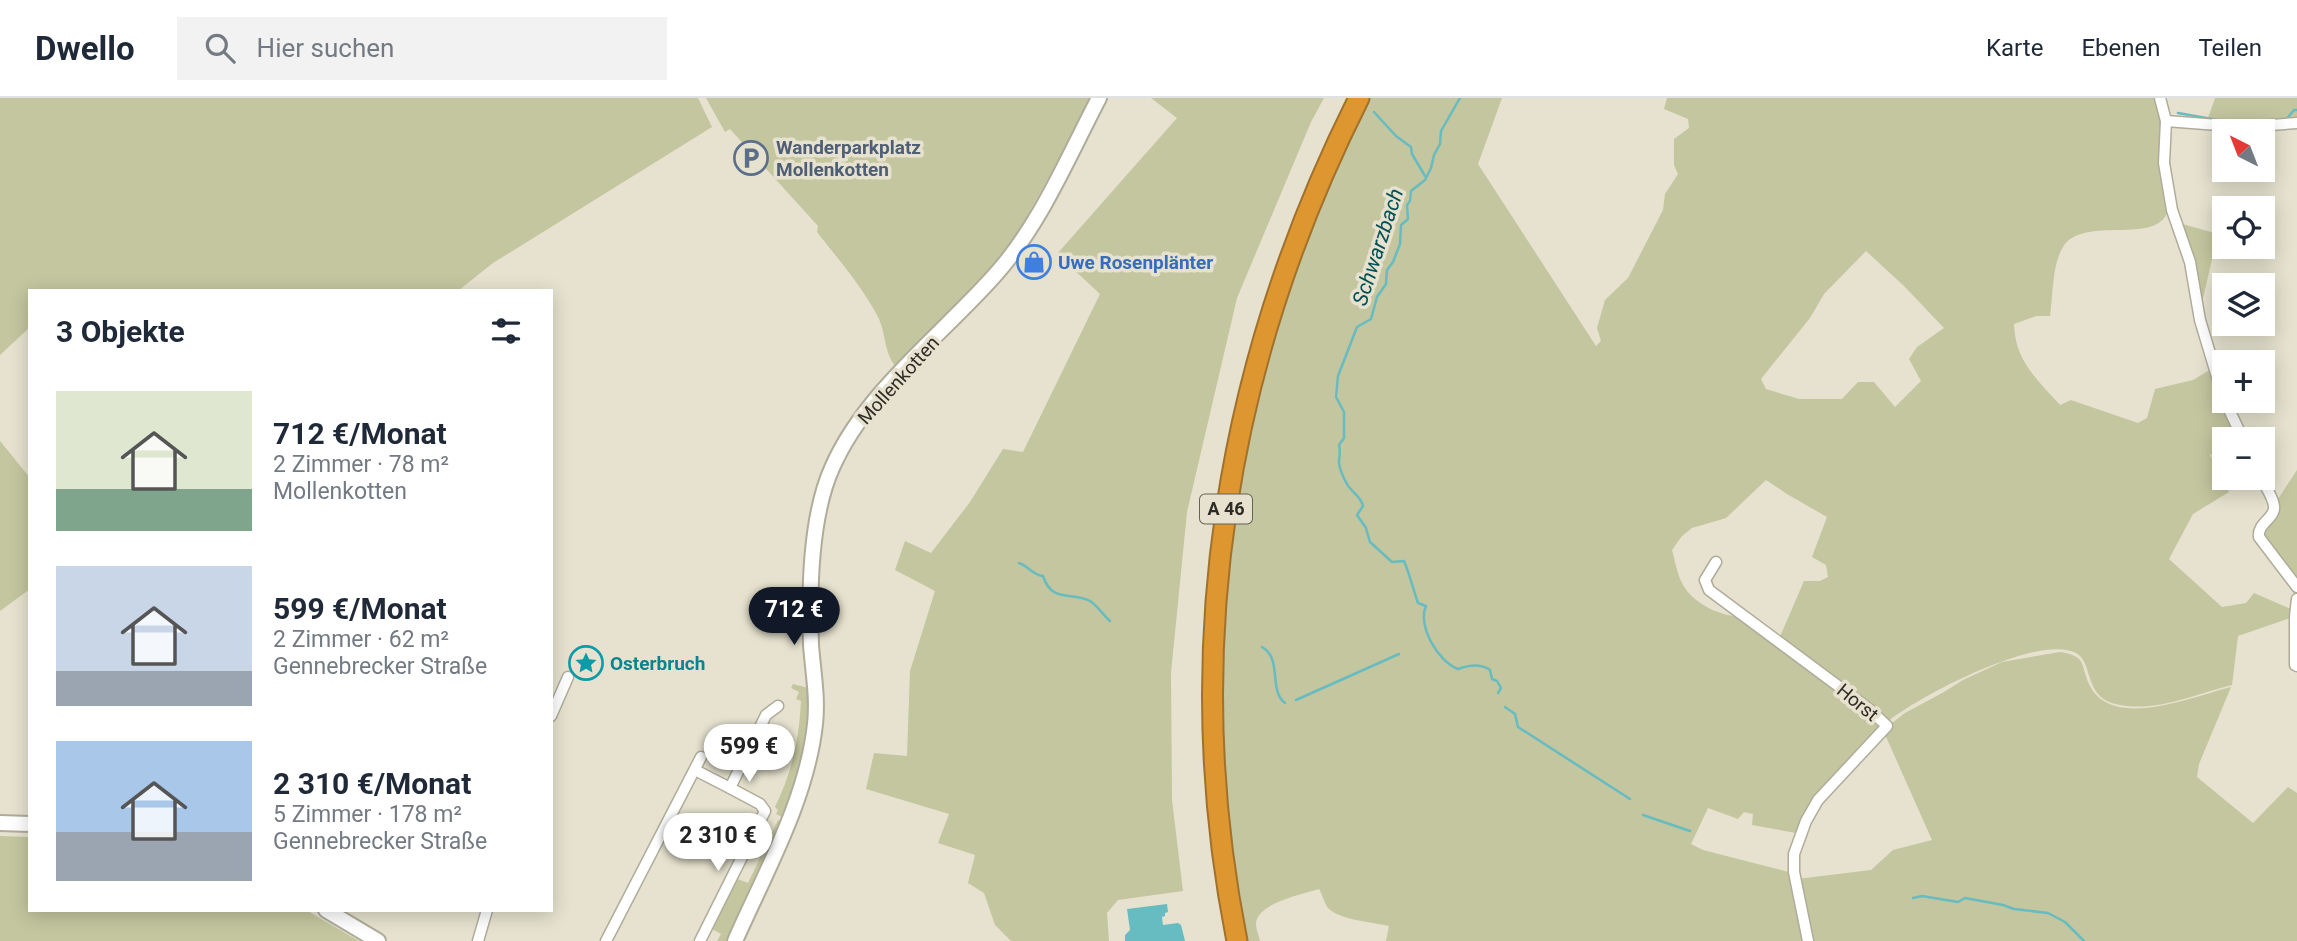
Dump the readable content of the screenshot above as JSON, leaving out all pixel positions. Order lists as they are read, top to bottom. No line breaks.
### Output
{"streets":{"highway":["A 46"],"main road":["Mollenkotten"],"street":["Horst"]},"water":["Schwarzbach"],"places":{"parking":["Wanderparkplatz Mollenkotten"],"shop":["Uwe Rosenplänter"],"place":["Osterbruch"]},"north":"top left","page":{"header":"Dwello","search":"Hier suchen","nav":["Karte","Ebenen","Teilen"],"map_buttons":["+","−"],"heading":"3 Objekte","list":[{"name":"712 €/Monat","note":"2 Zimmer · 78 m² · Mollenkotten"},{"name":"599 €/Monat","note":"2 Zimmer · 62 m² · Gennebrecker Straße"},{"name":"2 310 €/Monat","note":"5 Zimmer · 178 m² · Gennebrecker Straße"}],"price":["712 €","599 €","2 310 €"]}}
